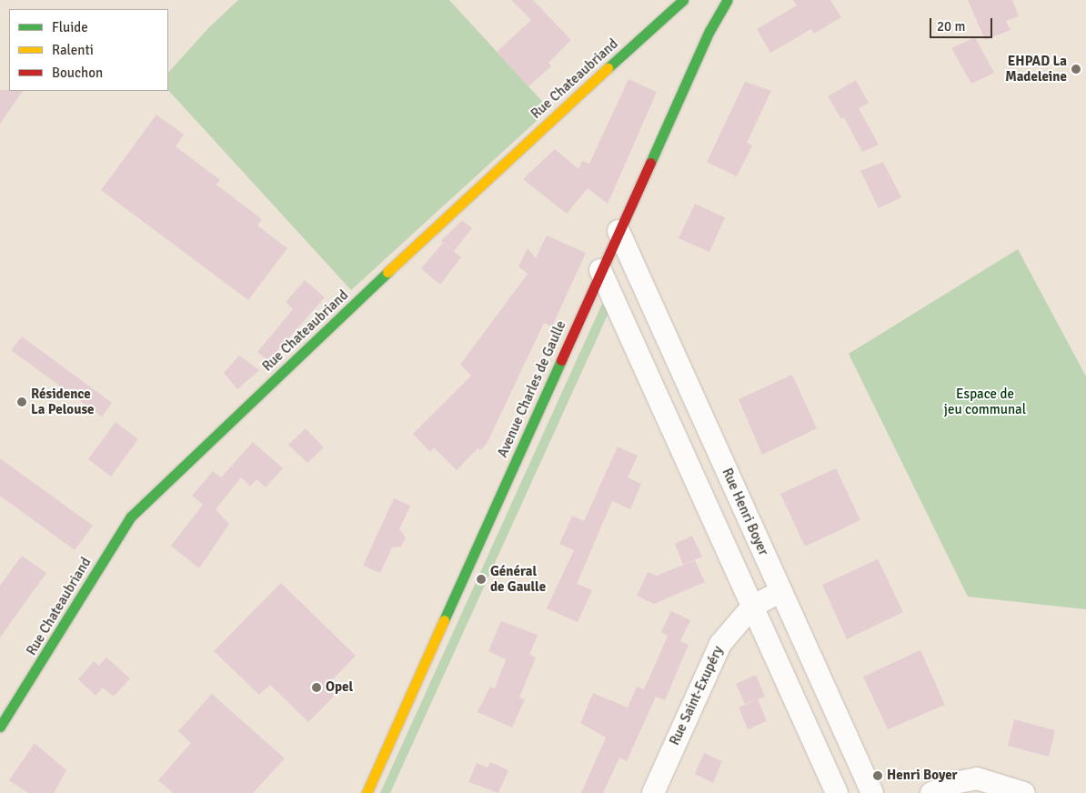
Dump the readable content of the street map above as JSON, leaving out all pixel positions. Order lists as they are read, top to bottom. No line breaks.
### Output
{"streets":{"street":["Rue Chateaubriand","Avenue Charles de Gaulle","Rue Henri Boyer","Rue Saint-Exupéry"]},"crossings":[["Avenue Charles de Gaulle","Rue Henri Boyer"],["Rue Henri Boyer","Rue Saint-Exupéry"]],"parks":["Espace de jeu communal"],"places":["EHPAD La Madeleine","Résidence La Pelouse","Général de Gaulle","Opel","Henri Boyer"],"legend":["Fluide","Ralenti","Bouchon"],"scale_bar":"20 m"}
